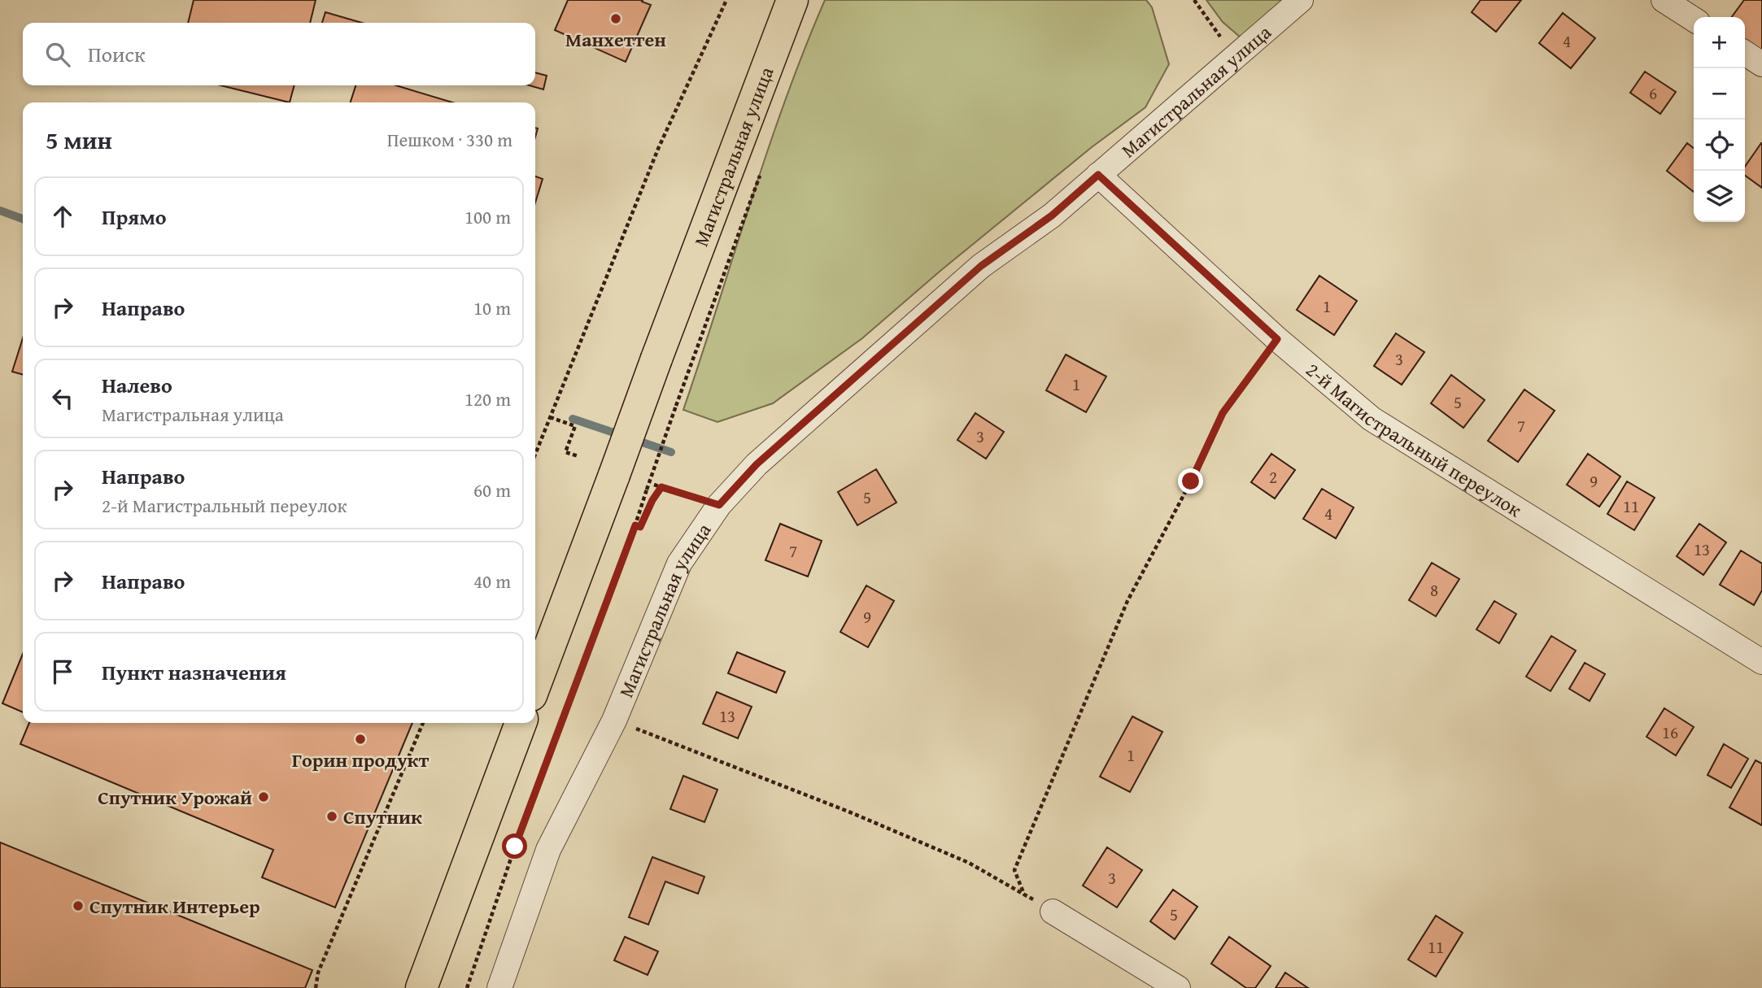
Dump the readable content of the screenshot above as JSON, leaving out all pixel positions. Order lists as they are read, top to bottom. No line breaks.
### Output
{"streets":{"main road":["Магистральная улица"],"street":["2-й Магистральный переулок"]},"crossings":[["Магистральная улица","2-й Магистральный переулок"]],"places":["Манхеттен","Горин продукт","Спутник Урожай","Спутник","Спутник Интерьер"],"house_numbers":["4","6","1","3","1","5","7","3","2","9","5","11","4","13","7","8","9","13","16","1","3","5","11"],"page":{"map_buttons":["+","−"],"search":"Поиск","heading":["5 мин","Пешком · 330 m"],"list":[["Прямо","100 m"],["Направо","10 m"],["Налево","Магистральная улица","120 m"],["Направо","2-й Магистральный переулок","60 m"],["Направо","40 m"],"Пункт назначения"]}}
